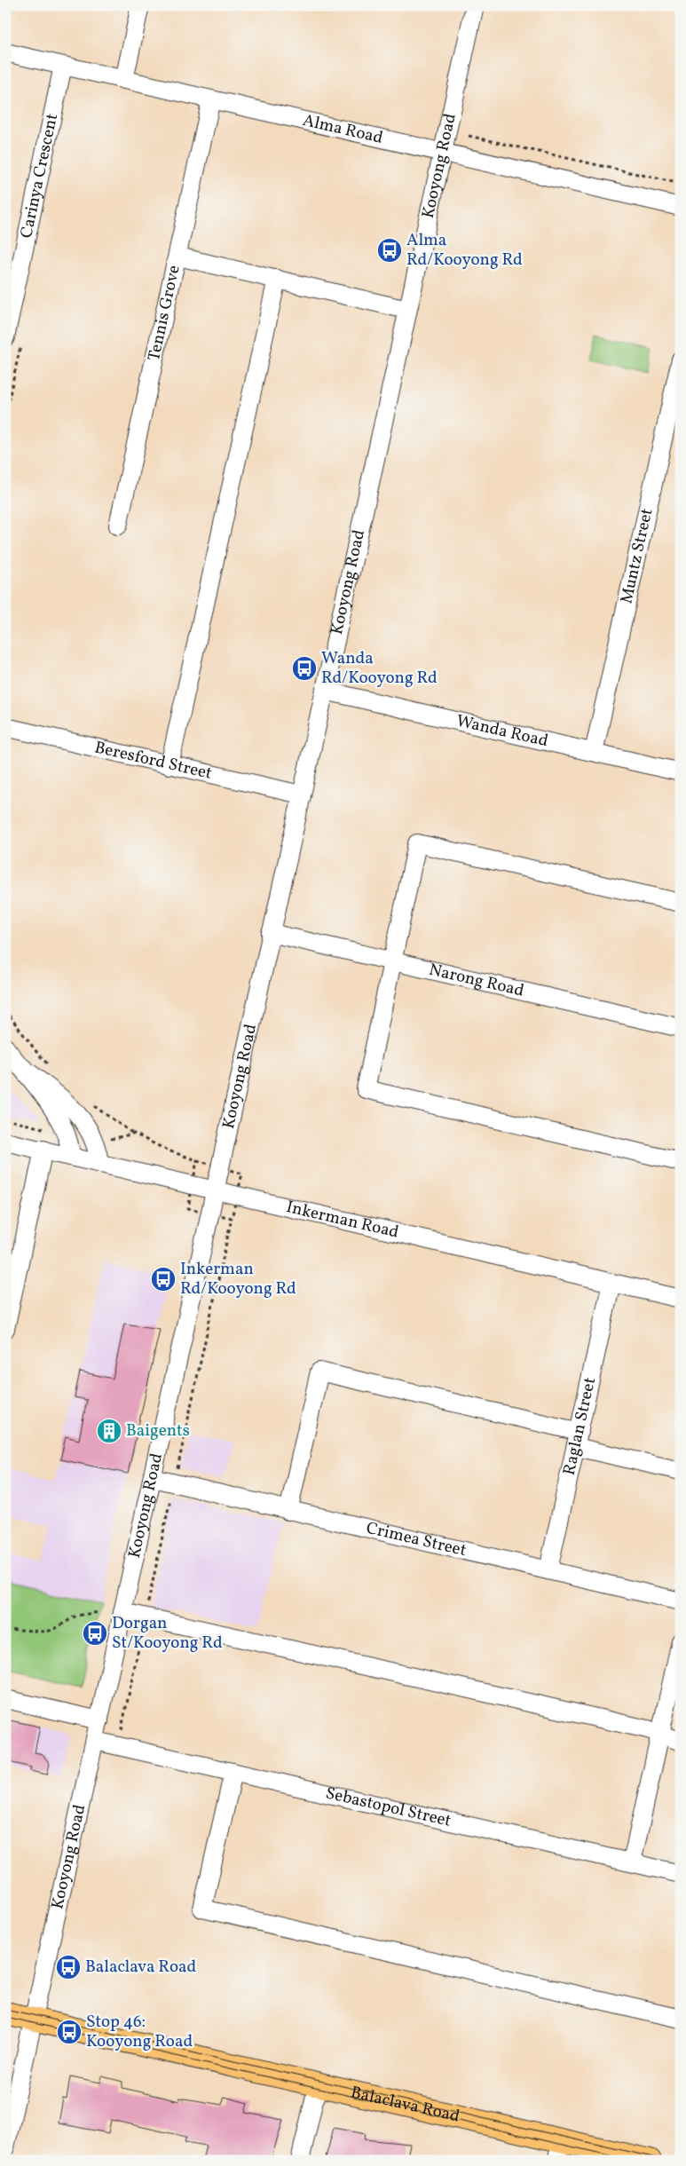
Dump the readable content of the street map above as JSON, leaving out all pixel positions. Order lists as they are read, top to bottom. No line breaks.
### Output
{"streets":{"main road":["Balaclava Road"],"street":["Alma Road","Kooyong Road","Carinya Crescent","Tennis Grove","Muntz Street","Wanda Road","Beresford Street","Narong Road","Inkerman Road","Raglan Street","Crimea Street","Sebastopol Street"]},"crossings":[["Alma Road","Kooyong Road"],["Alma Road","Carinya Crescent"],["Alma Road","Tennis Grove"],["Kooyong Road","Wanda Road"],["Kooyong Road","Beresford Street"],["Kooyong Road","Narong Road"],["Kooyong Road","Inkerman Road"],["Kooyong Road","Crimea Street"],["Kooyong Road","Sebastopol Street"],["Kooyong Road","Balaclava Road"],["Muntz Street","Wanda Road"],["Inkerman Road","Raglan Street"],["Raglan Street","Crimea Street"]],"places":{"bus stop":["Alma Rd/Kooyong Rd","Wanda Rd/Kooyong Rd","Inkerman Rd/Kooyong Rd","Dorgan St/Kooyong Rd","Balaclava Road","Stop 46: Kooyong Road"],"building":["Baigents"]}}
